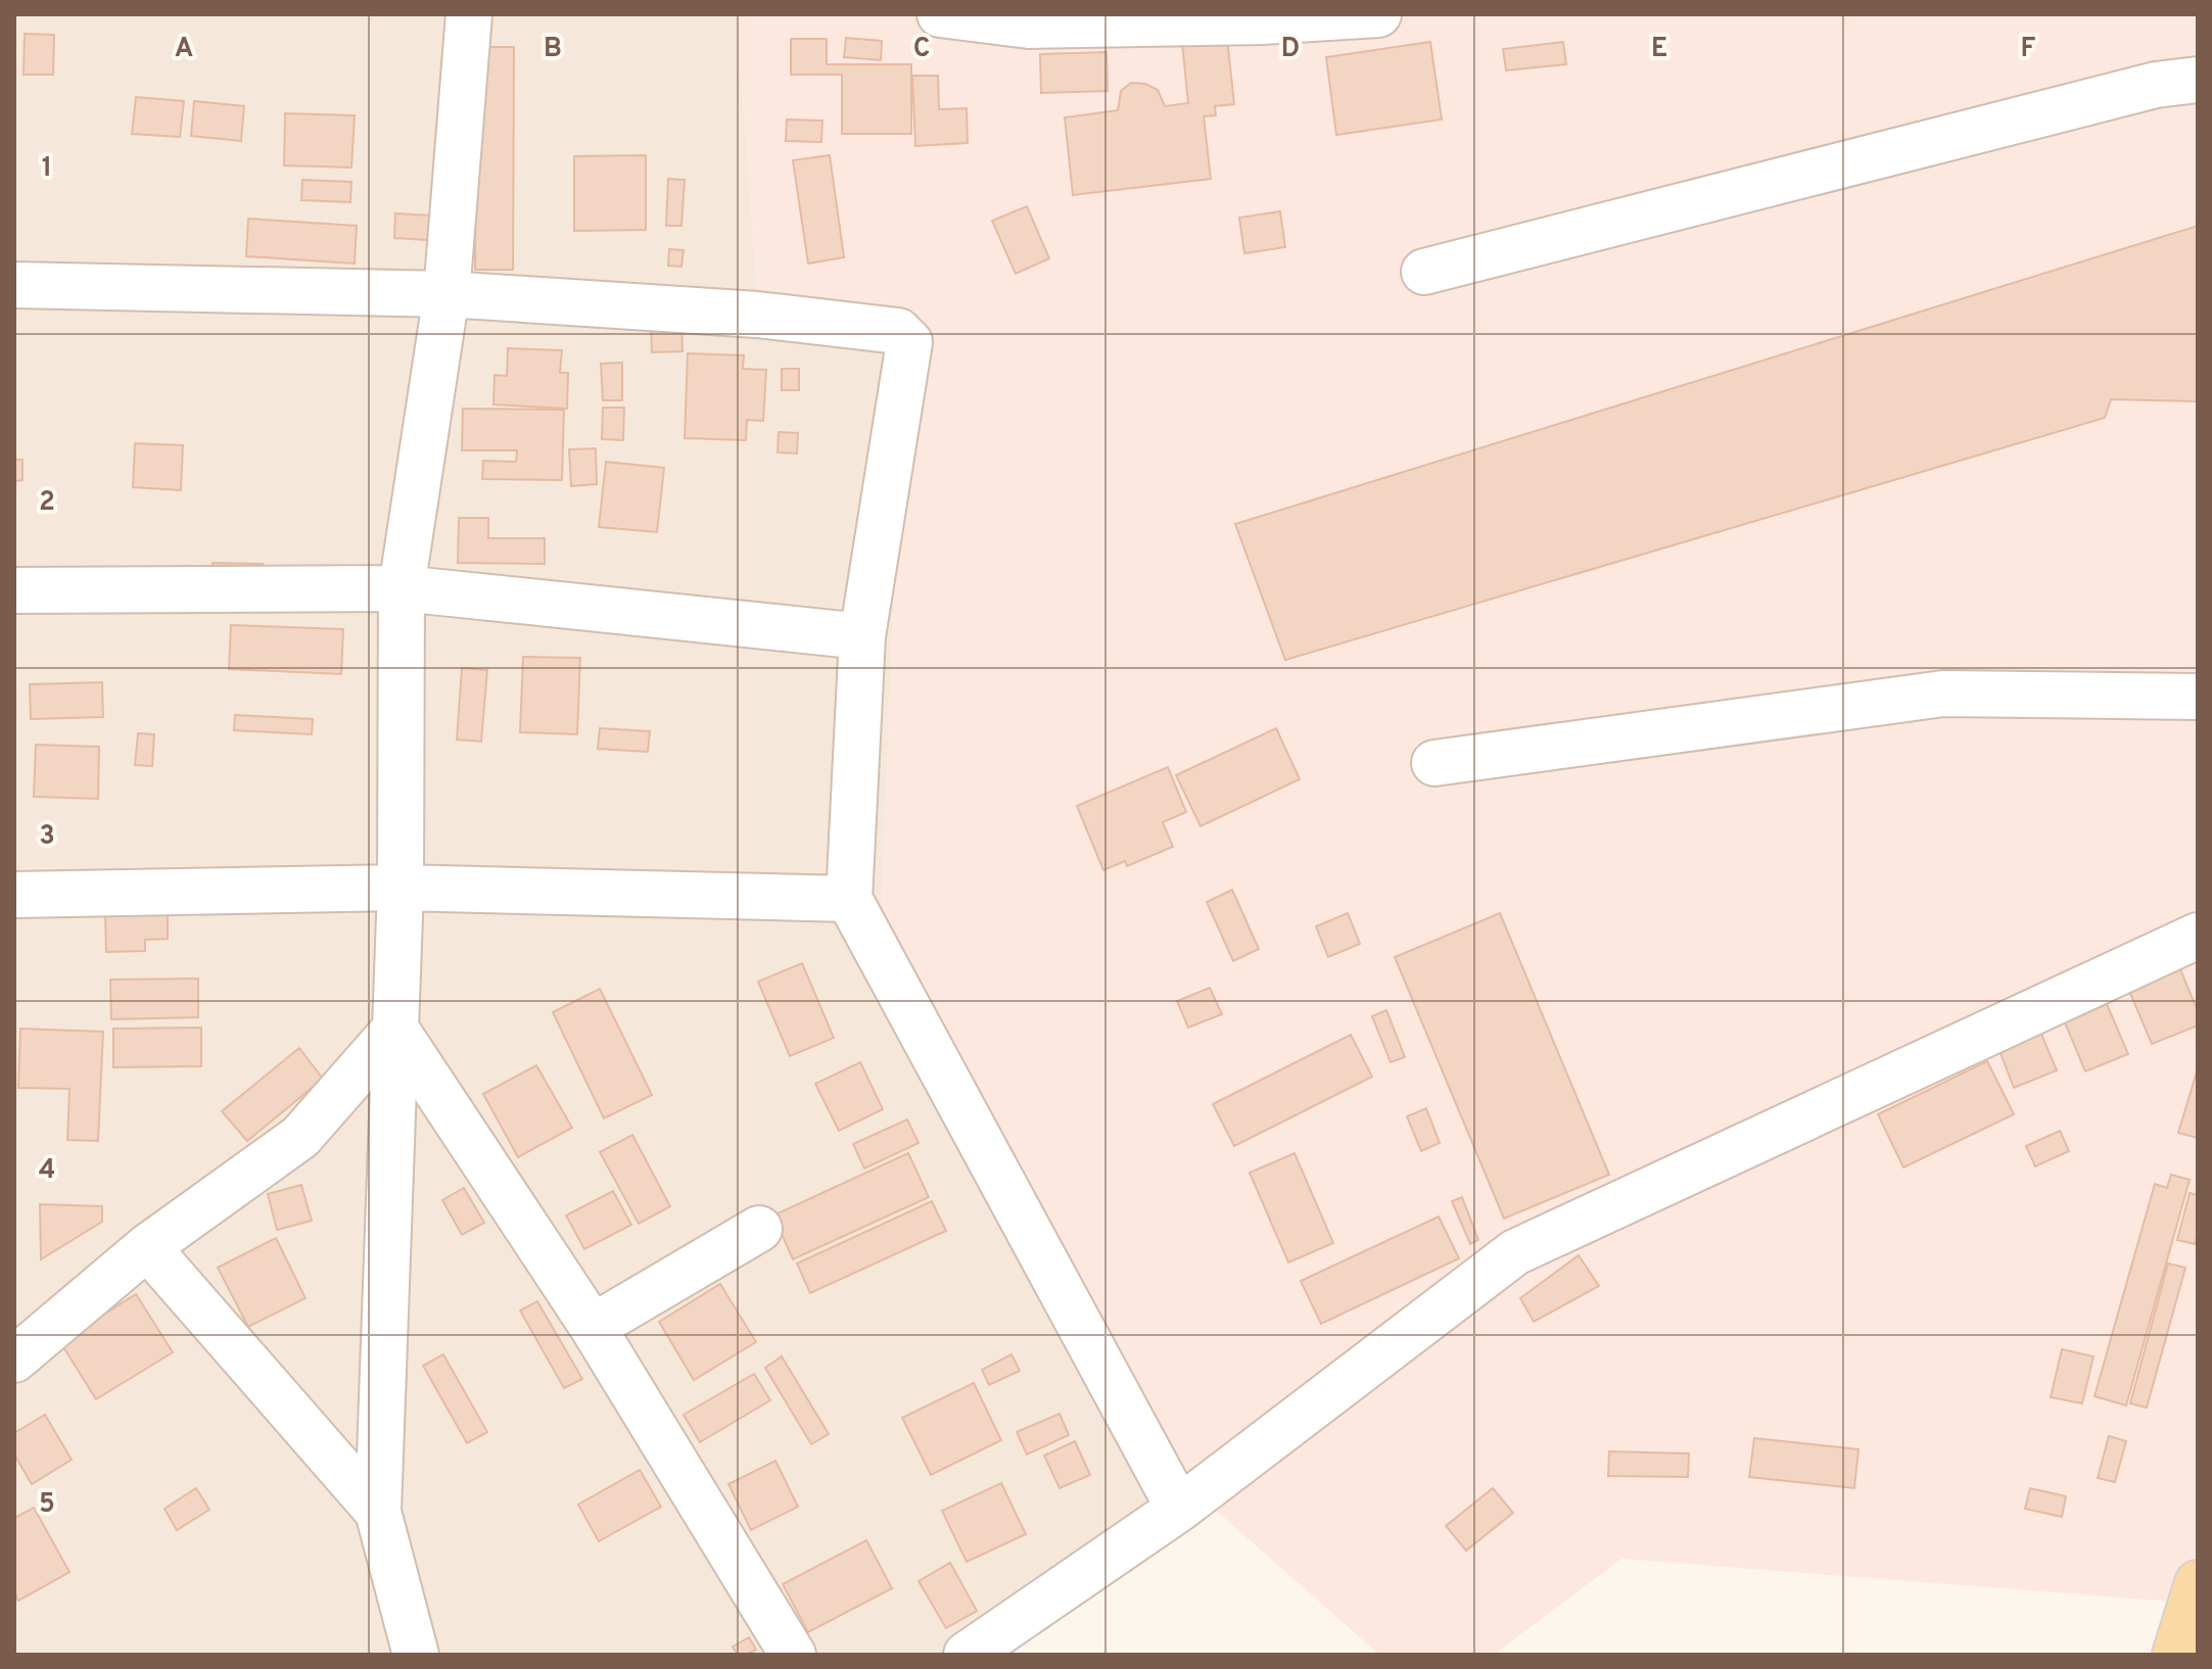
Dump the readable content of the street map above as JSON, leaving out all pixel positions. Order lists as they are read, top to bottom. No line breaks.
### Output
{"grid":{"columns":["A","B","C","D","E","F"],"rows":["1","2","3","4","5"]}}
